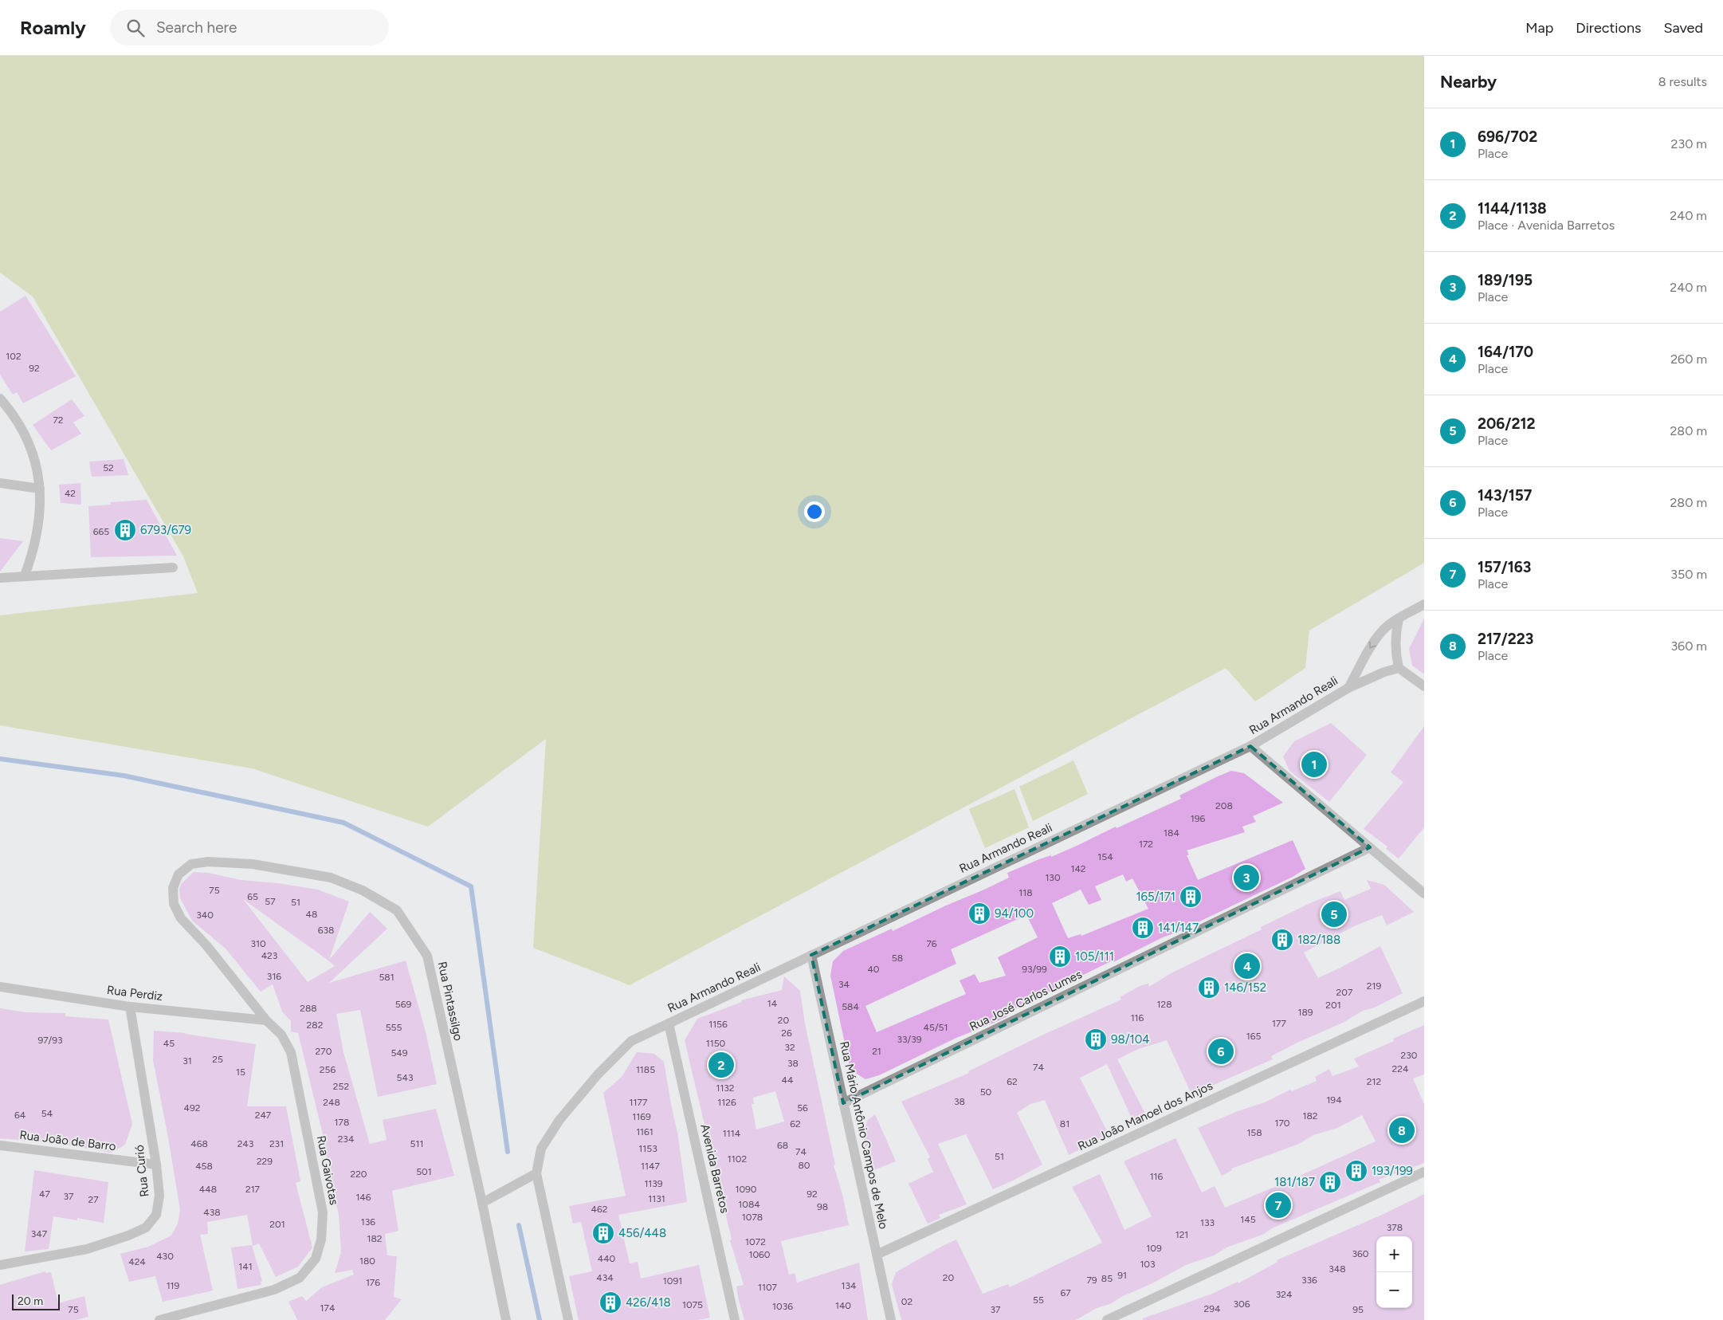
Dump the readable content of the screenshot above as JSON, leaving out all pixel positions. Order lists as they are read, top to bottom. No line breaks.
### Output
{"streets":{"street":["Rua Armando Reali","Rua Perdiz","Rua José Carlos Lumes","Rua Pintassilgo","Rua João Manoel dos Anjos","Rua Mário Antônio Campos de Melo","Rua João de Barro","Avenida Barretos","Rua Gaivotas","Rua Curió"]},"crossings":[["Rua Armando Reali","Rua Mário Antônio Campos de Melo"],["Rua Armando Reali","Avenida Barretos"],["Rua Perdiz","Rua Pintassilgo"],["Rua Perdiz","Rua Gaivotas"],["Rua Perdiz","Rua Curió"],["Rua José Carlos Lumes","Rua Mário Antônio Campos de Melo"],["Rua Pintassilgo","Rua Gaivotas"],["Rua João Manoel dos Anjos","Rua Mário Antônio Campos de Melo"],["Rua João de Barro","Rua Curió"]],"places":{"building":["6793/679","165/171","94/100","141/147","182/188","105/111","146/152","98/104","193/199","181/187","456/448","426/418"]},"house_numbers":["102","92","72","52","42","665","208","196","184","172","154","142","130","75","118","65","57","51","48","340","638","310","76","423","58","40","93/99","316","581","34","219","207","14","569","128","201","584","288","189","116","20","177","1156","282","555","45/51","26","165","33/39","97/93","45","1150","32","270","21","549","230","25","31","38","74","224","256","1185","15","543","44","62","212","252","1132","50","194","38","248","1177","1126","492","56","54","64","247","182","1169","178","170","62","81","1161","158","1114","234","468","243","231","511","68","1153","74","51","1102","229","80","458","1147","501","220","116","1139","448","217","1090","47","92","37","146","1131","27","1084","98","462","438","1078","145","136","133","201","378","347","121","182","1072","109","360","1060","430","440","180","424","103","141","348","91","434","20","85","79","336","1091","176","119","134","1107","67","324","55","02","306","1075","140","1036","174","294","75","37","95"],"scale_bar":"20 m","page":{"header":"Roamly","search":"Search here","nav":["Map","Directions","Saved"],"heading":["Nearby","8 results"],"list":[{"mark":"1","name":"696/702","note":"Place","value":"230 m"},{"mark":"2","name":"1144/1138","note":"Place · Avenida Barretos","value":"240 m"},{"mark":"3","name":"189/195","note":"Place","value":"240 m"},{"mark":"4","name":"164/170","note":"Place","value":"260 m"},{"mark":"5","name":"206/212","note":"Place","value":"280 m"},{"mark":"6","name":"143/157","note":"Place","value":"280 m"},{"mark":"7","name":"157/163","note":"Place","value":"350 m"},{"mark":"8","name":"217/223","note":"Place","value":"360 m"}],"pins":["1","3","5","4","6","2","8","7"],"map_buttons":["+","−"],"scale":"20 m"}}
